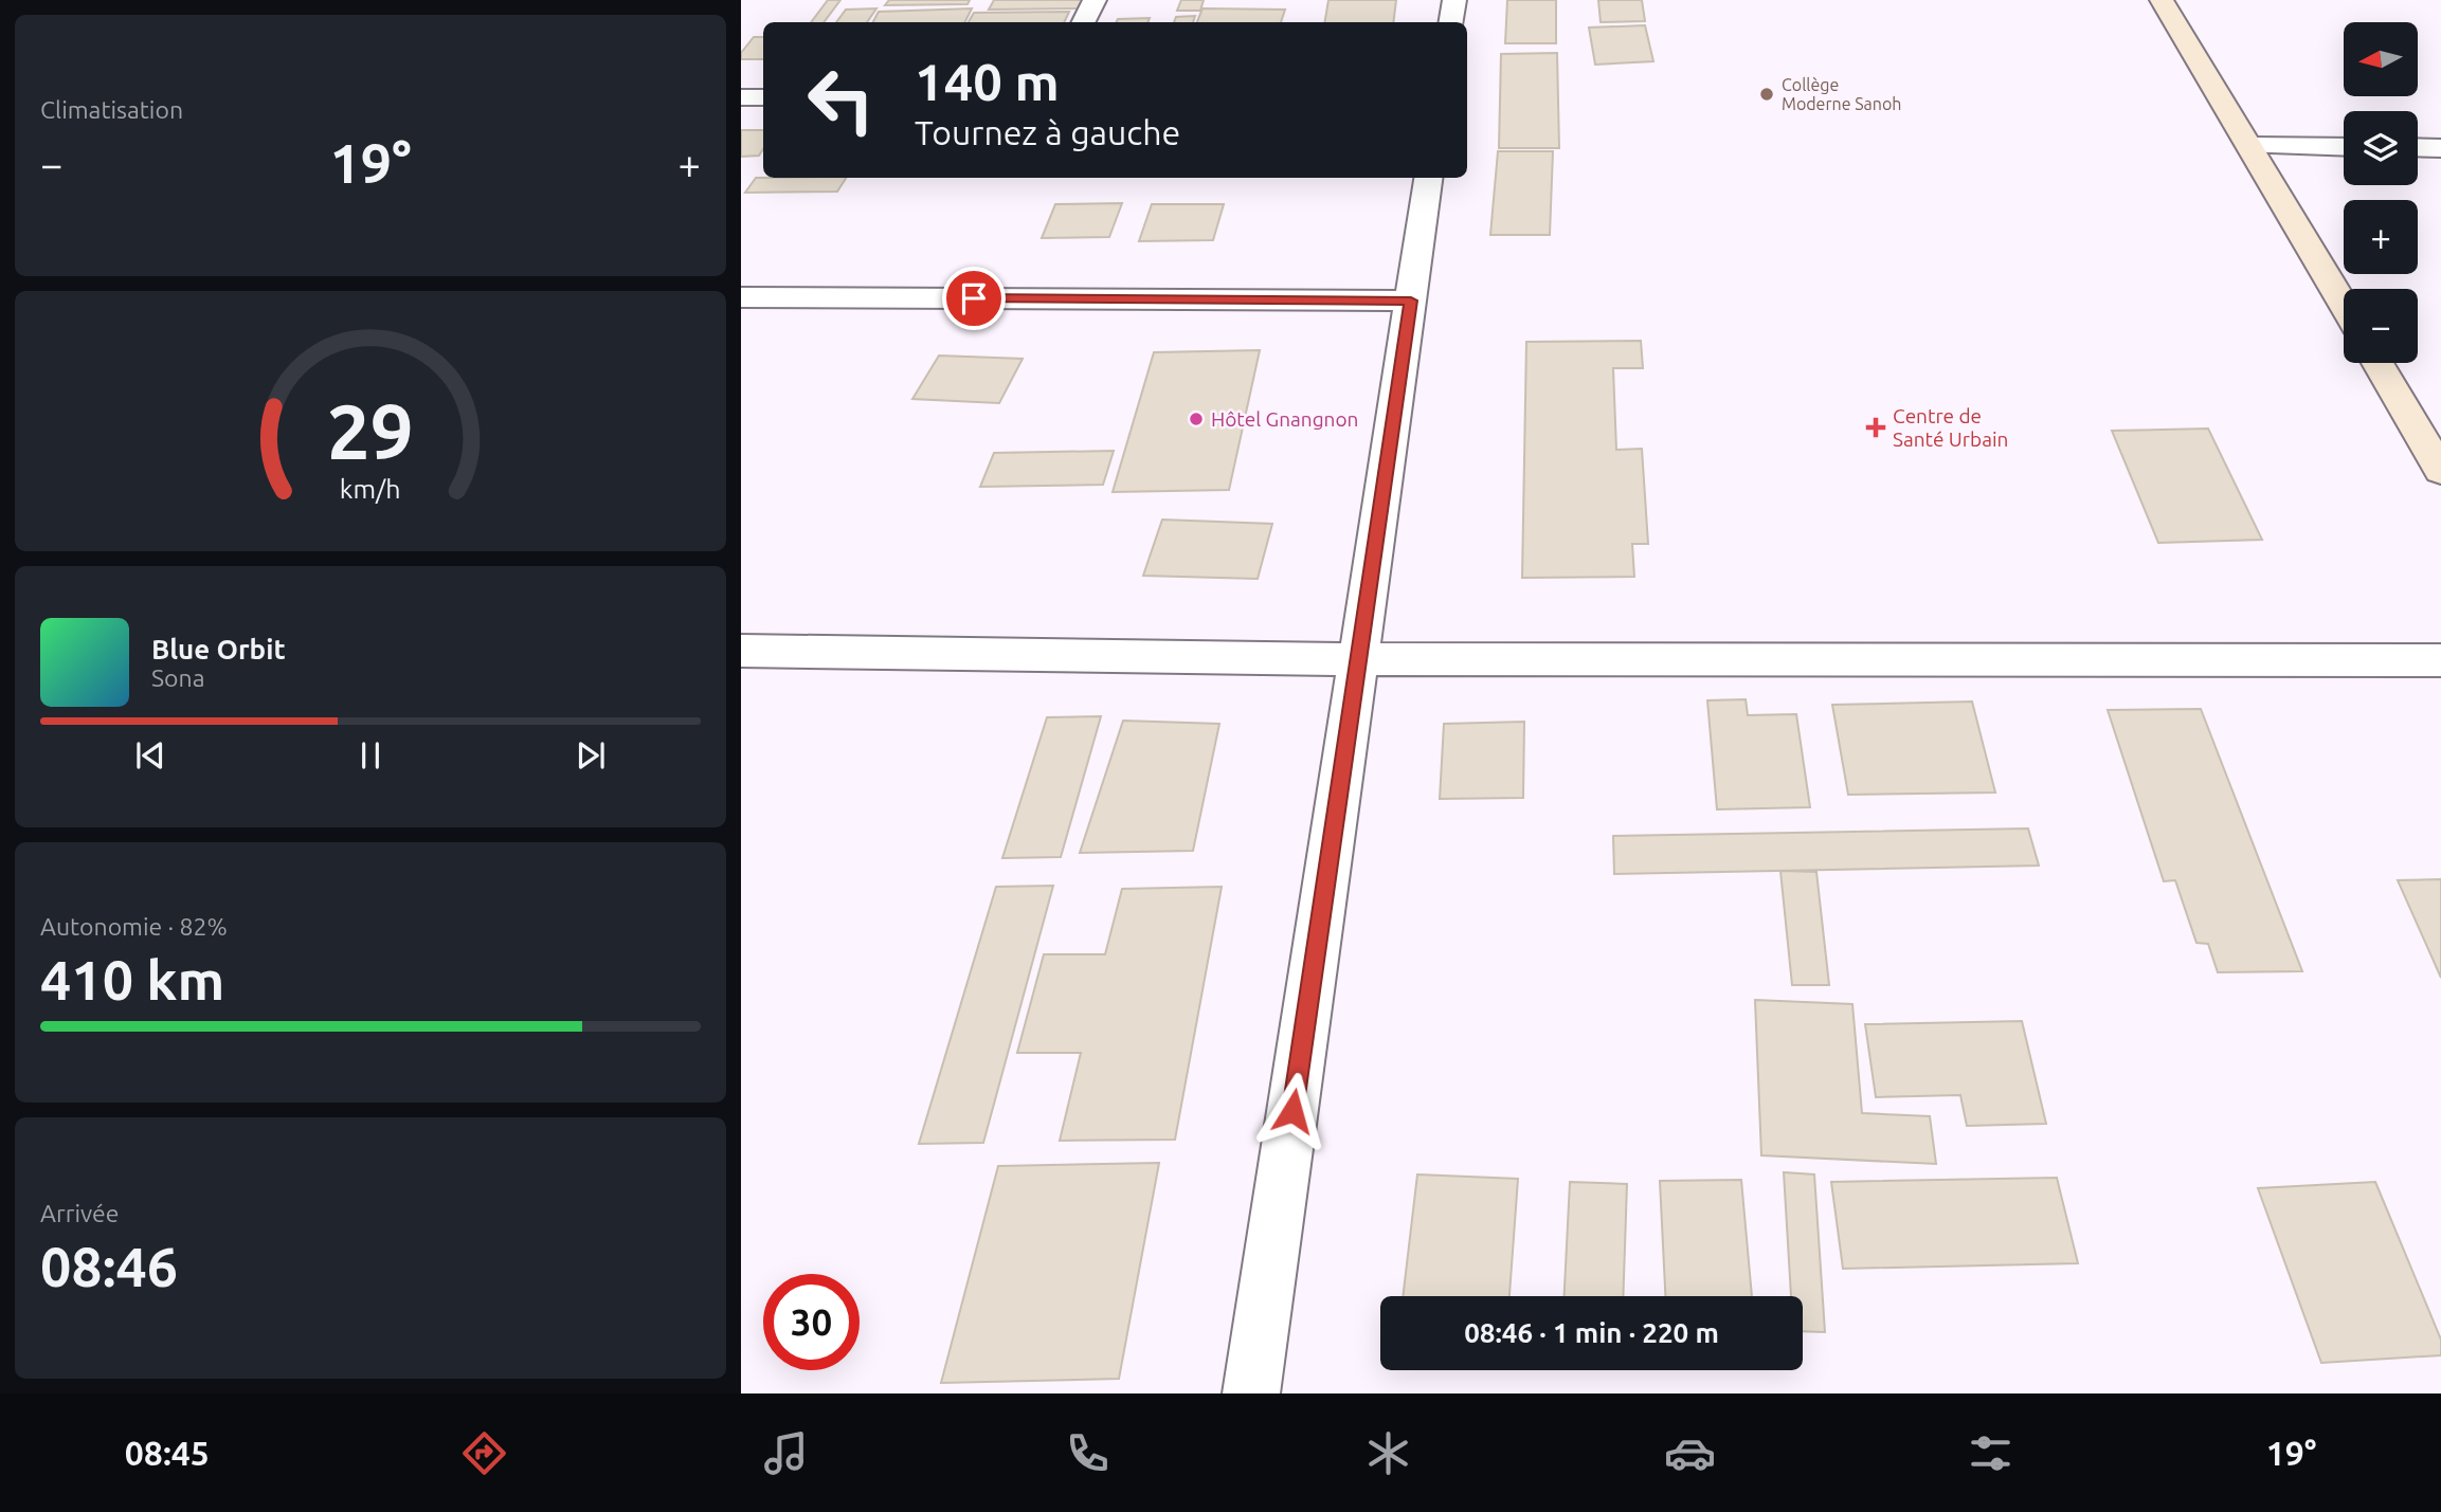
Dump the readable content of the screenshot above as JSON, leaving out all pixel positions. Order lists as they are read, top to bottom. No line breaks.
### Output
{"places":{"other":["Collège Moderne Sanoh","Hôtel Gnangnon"],"health":["Centre de Santé Urbain"]},"north":"left","page":{"tile":["Climatisation",["Autonomie · 82%","410 km"],["Arrivée","08:46"]],"map_buttons":["+","−"],"turn":["140 m","Tournez à gauche"],"heat":["−","19°","+"],"song":["Blue Orbit","Sona"],"limit":"30","trip":"08:46 · 1 min · 220 m","tabs":["08:45","19°"],"gauge":["29","km/h"]}}
